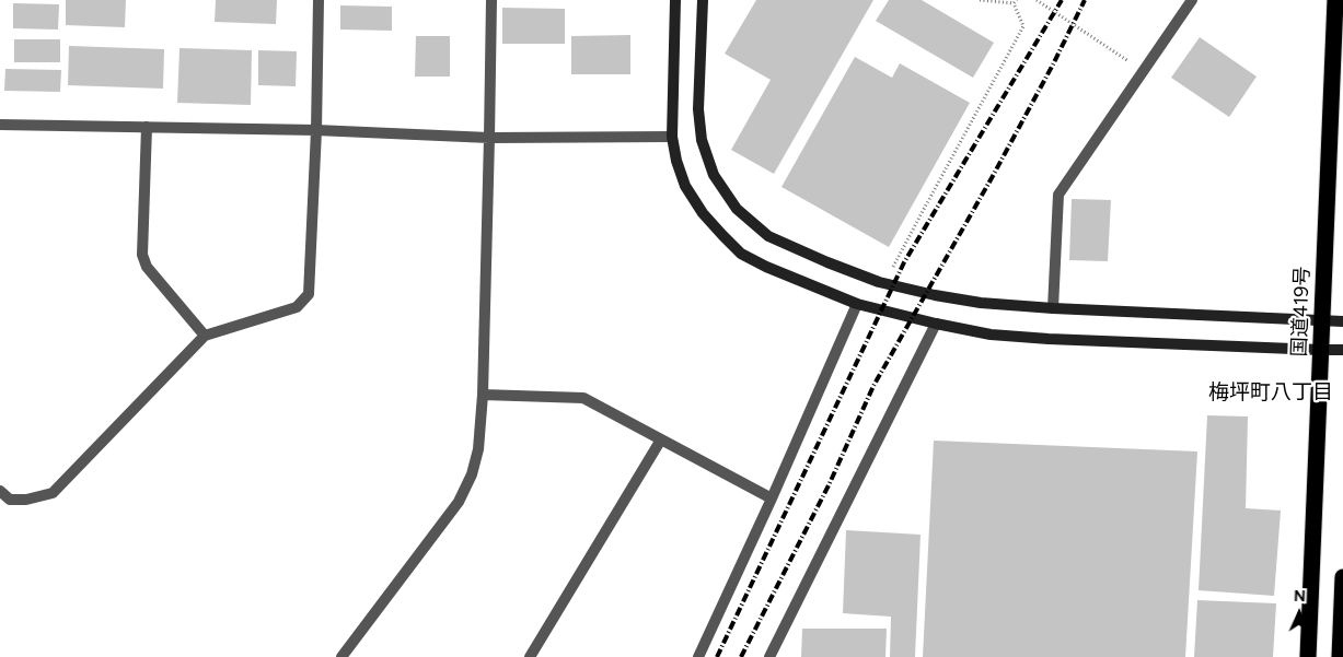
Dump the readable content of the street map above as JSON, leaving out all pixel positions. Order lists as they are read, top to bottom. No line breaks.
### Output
{"streets":{"highway":["国道419号"]},"districts":["梅坪町八丁目"],"north":"top"}
